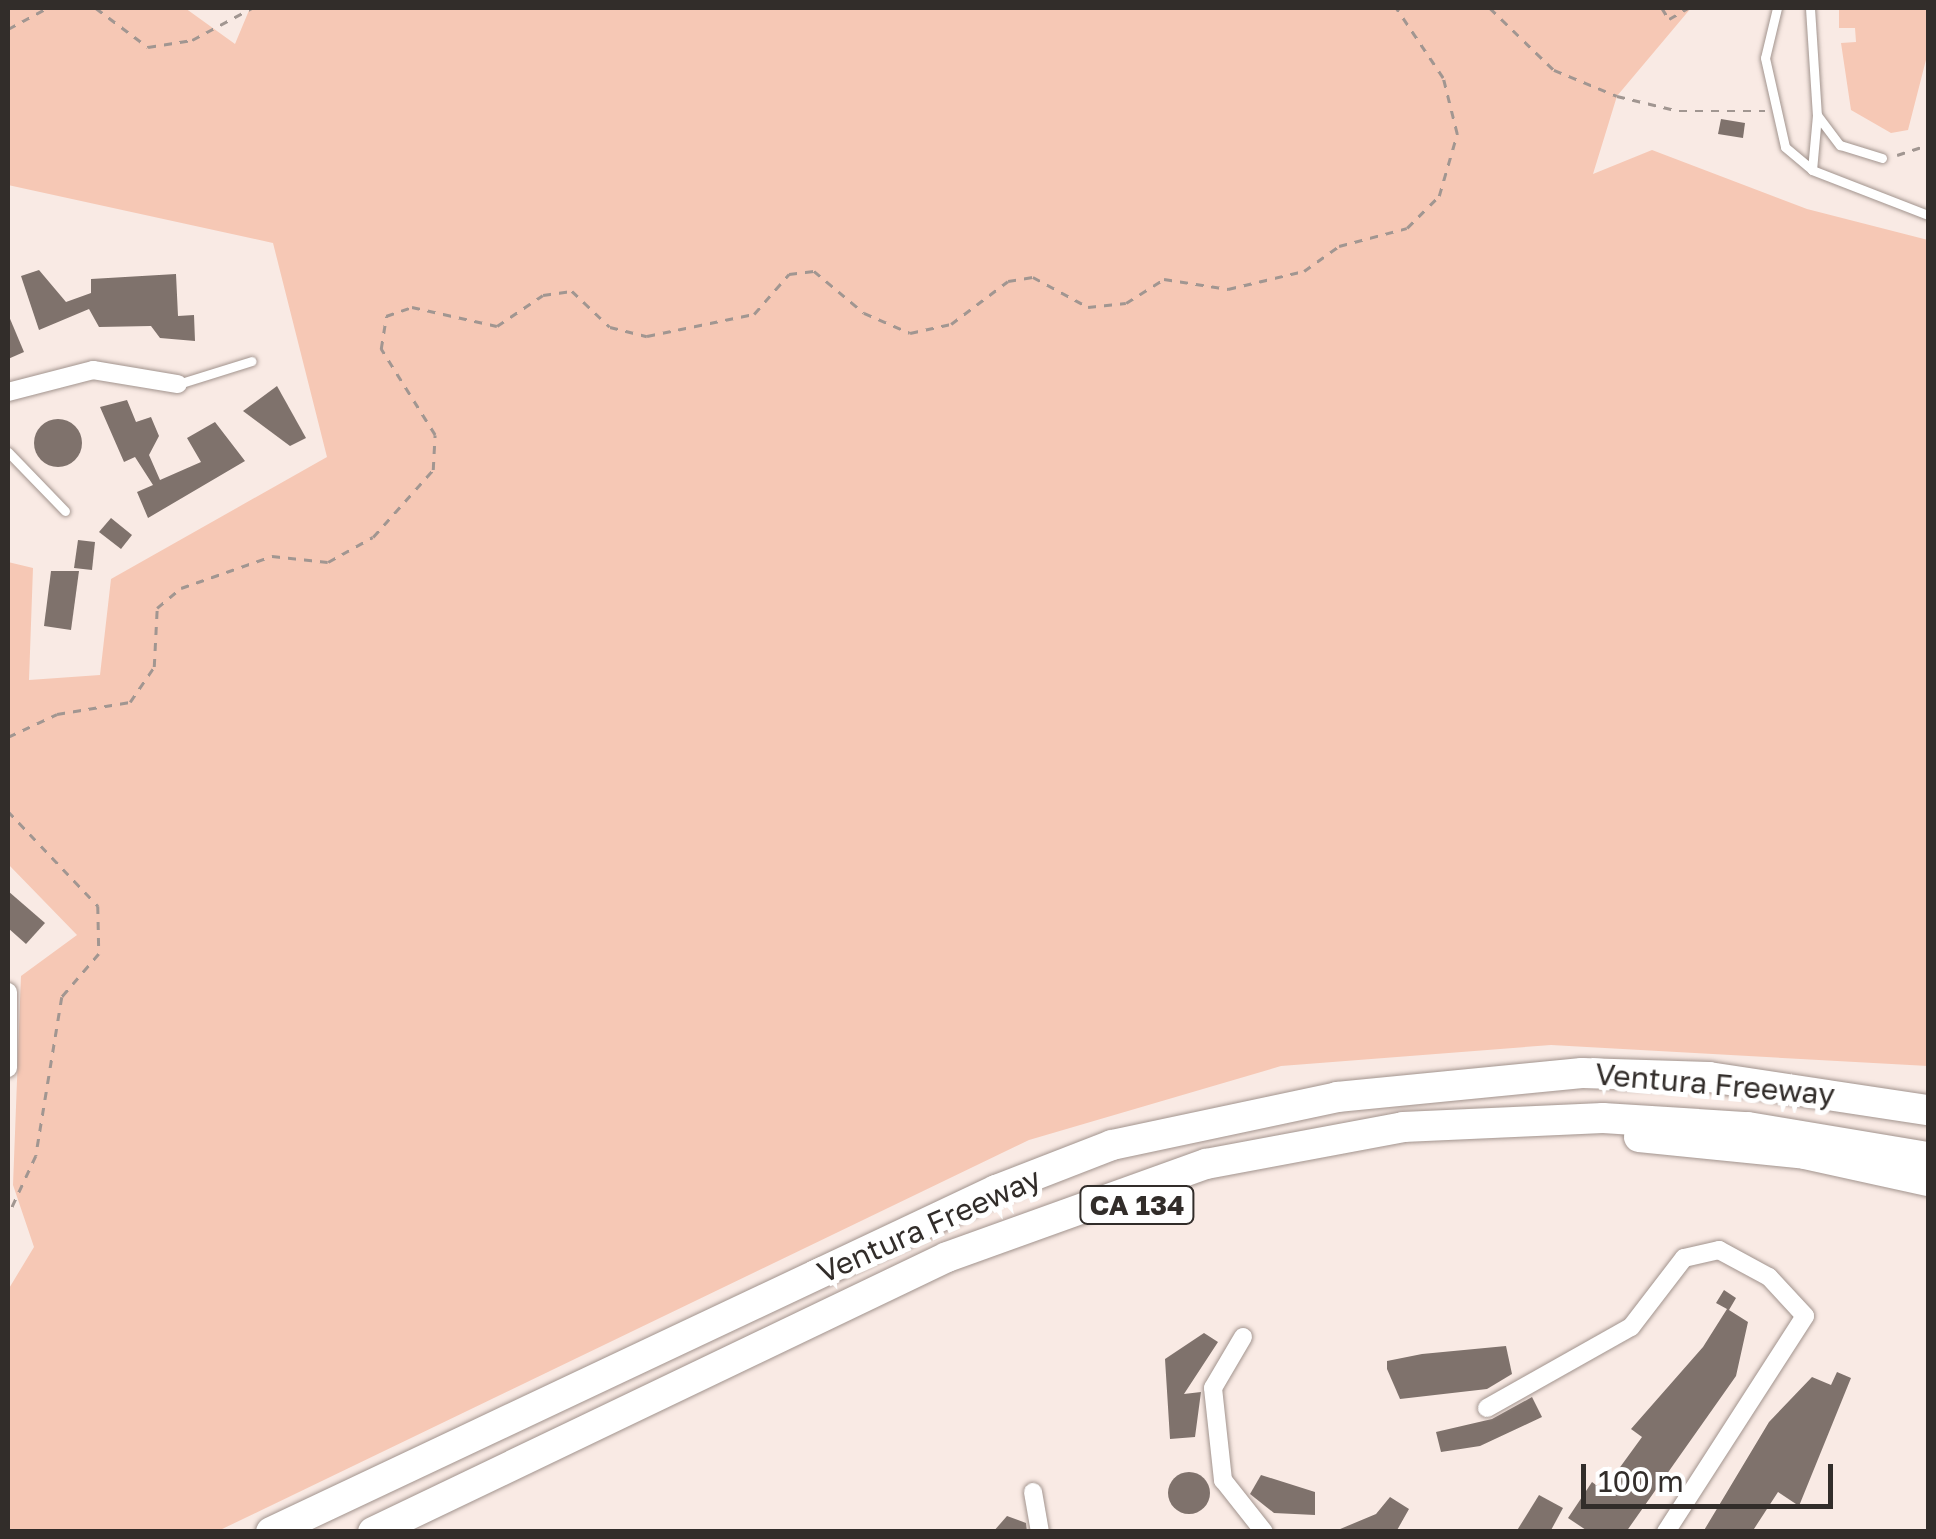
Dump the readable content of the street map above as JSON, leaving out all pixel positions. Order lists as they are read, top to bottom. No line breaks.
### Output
{"streets":{"highway":["Ventura Freeway","CA 134"]},"scale_bar":"100 m"}
